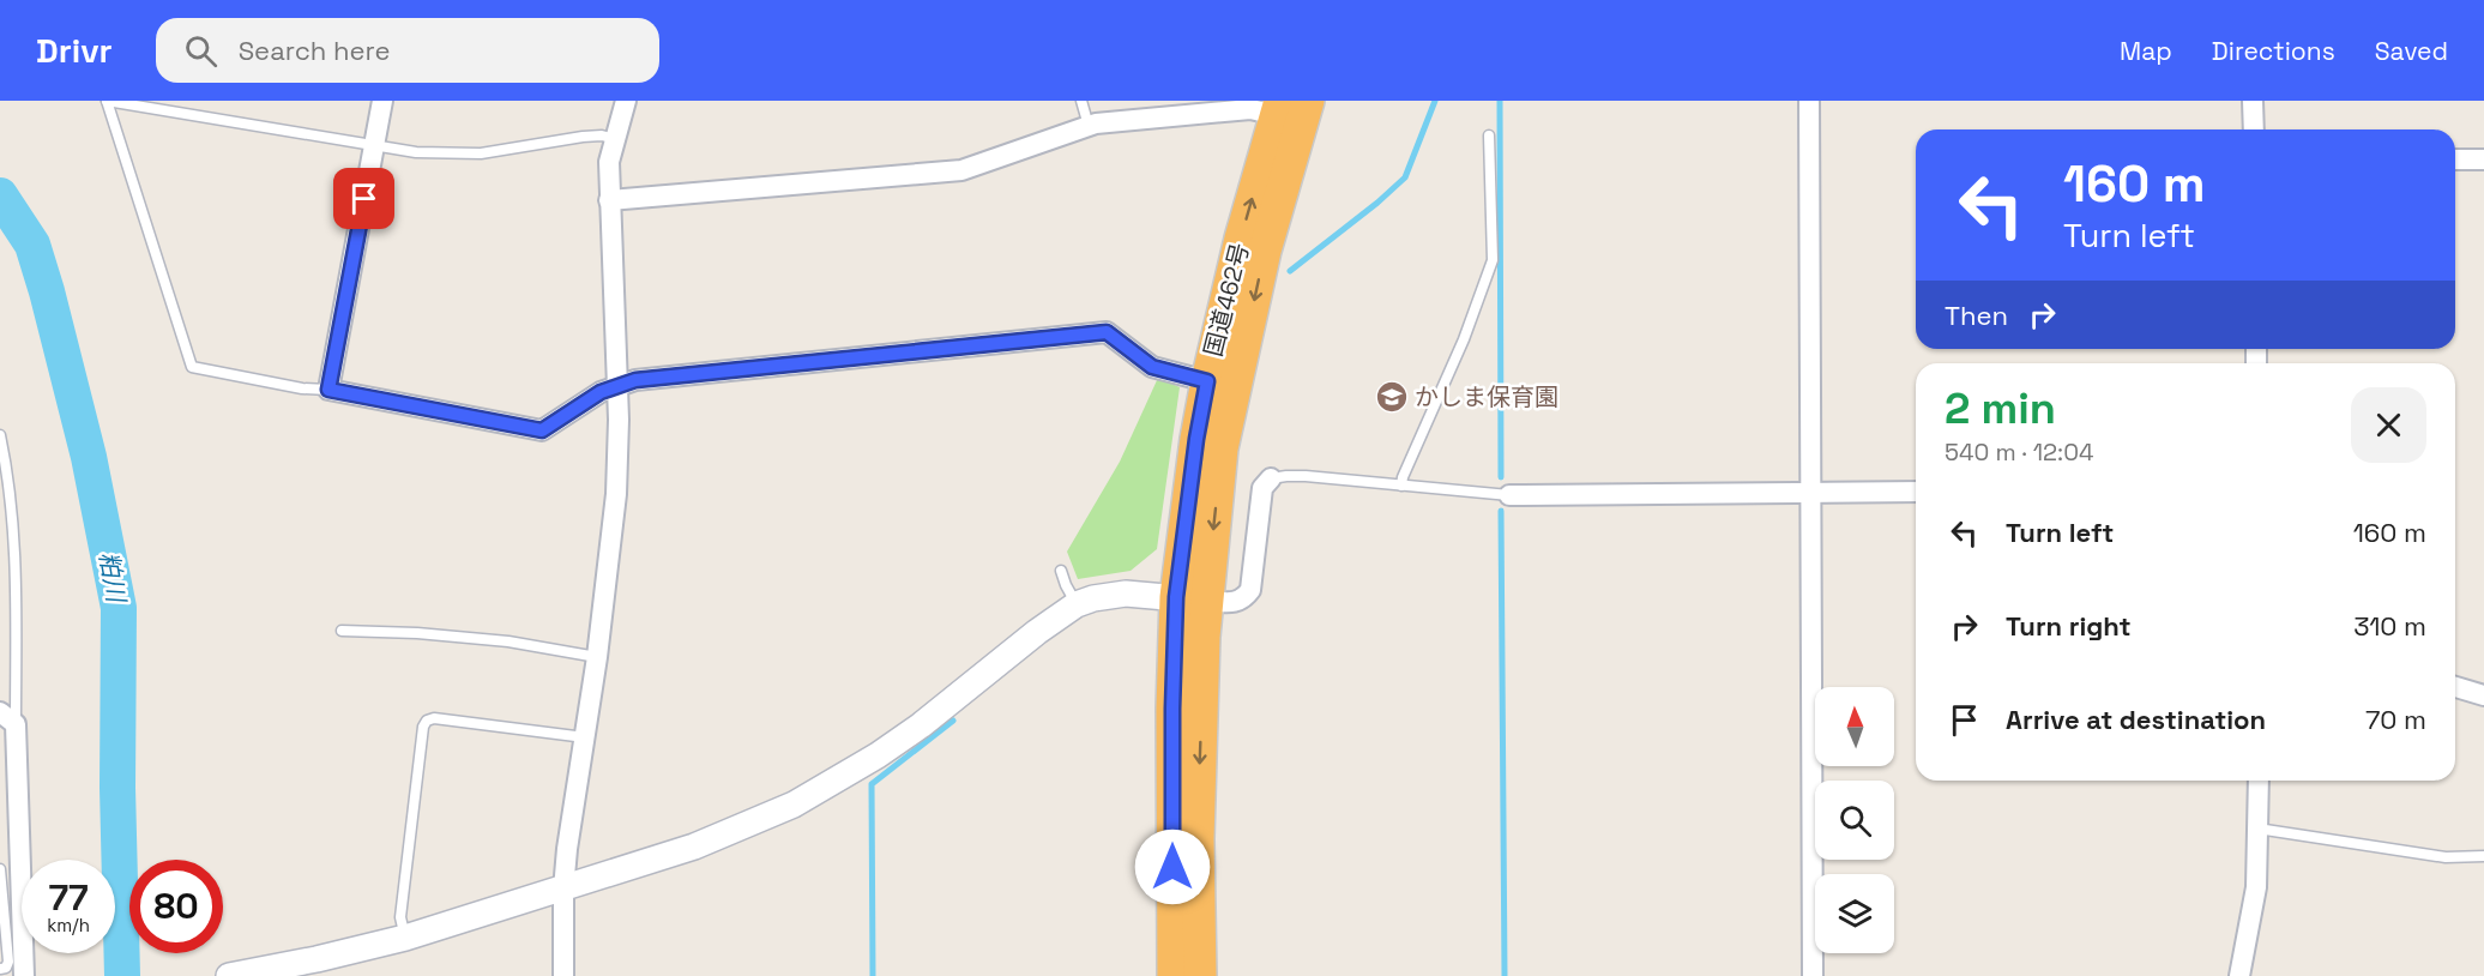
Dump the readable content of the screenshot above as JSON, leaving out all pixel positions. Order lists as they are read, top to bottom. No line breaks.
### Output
{"streets":{"highway":["国道462号"]},"water":["粕川"],"places":{"school or university":["かしま保育園"]},"north":"top","page":{"header":"Drivr","search":"Search here","nav":["Map","Directions","Saved"],"turn":["160 m","Turn left"],"then":"Then","heading":["2 min","540 m · 12:04"],"list":[{"name":"Turn left","value":"160 m"},{"name":"Turn right","value":"310 m"},{"name":"Arrive at destination","value":"70 m"}],"speed":"77 km/h","limit":"80"}}
